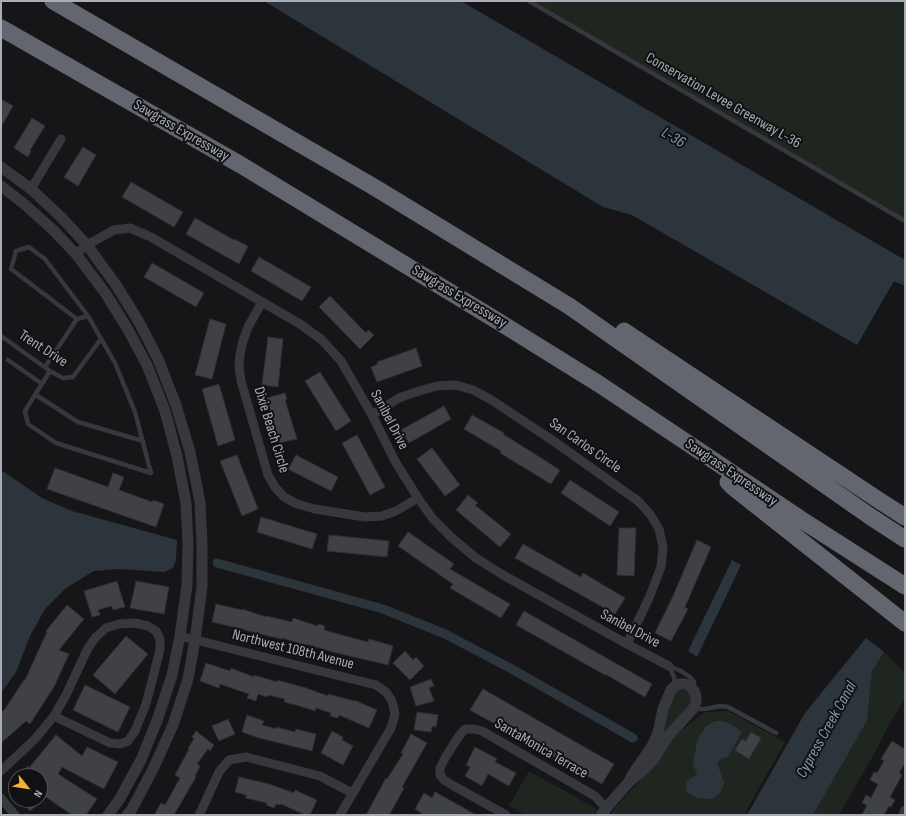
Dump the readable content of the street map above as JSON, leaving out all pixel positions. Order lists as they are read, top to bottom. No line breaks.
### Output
{"streets":{"highway":["Sawgrass Expressway"],"street":["Sanibel Drive","Dixie Beach Circle","San Carlos Circle","Northwest 108th Avenue","SantaMonica Terrace"],"lane":["Conservation Levee Greenway L-36","Trent Drive"]},"crossings":[["Sanibel Drive","Dixie Beach Circle"],["Sanibel Drive","San Carlos Circle"]],"water":["L-36","Cypress Creek Canal"],"north":"bottom right"}
